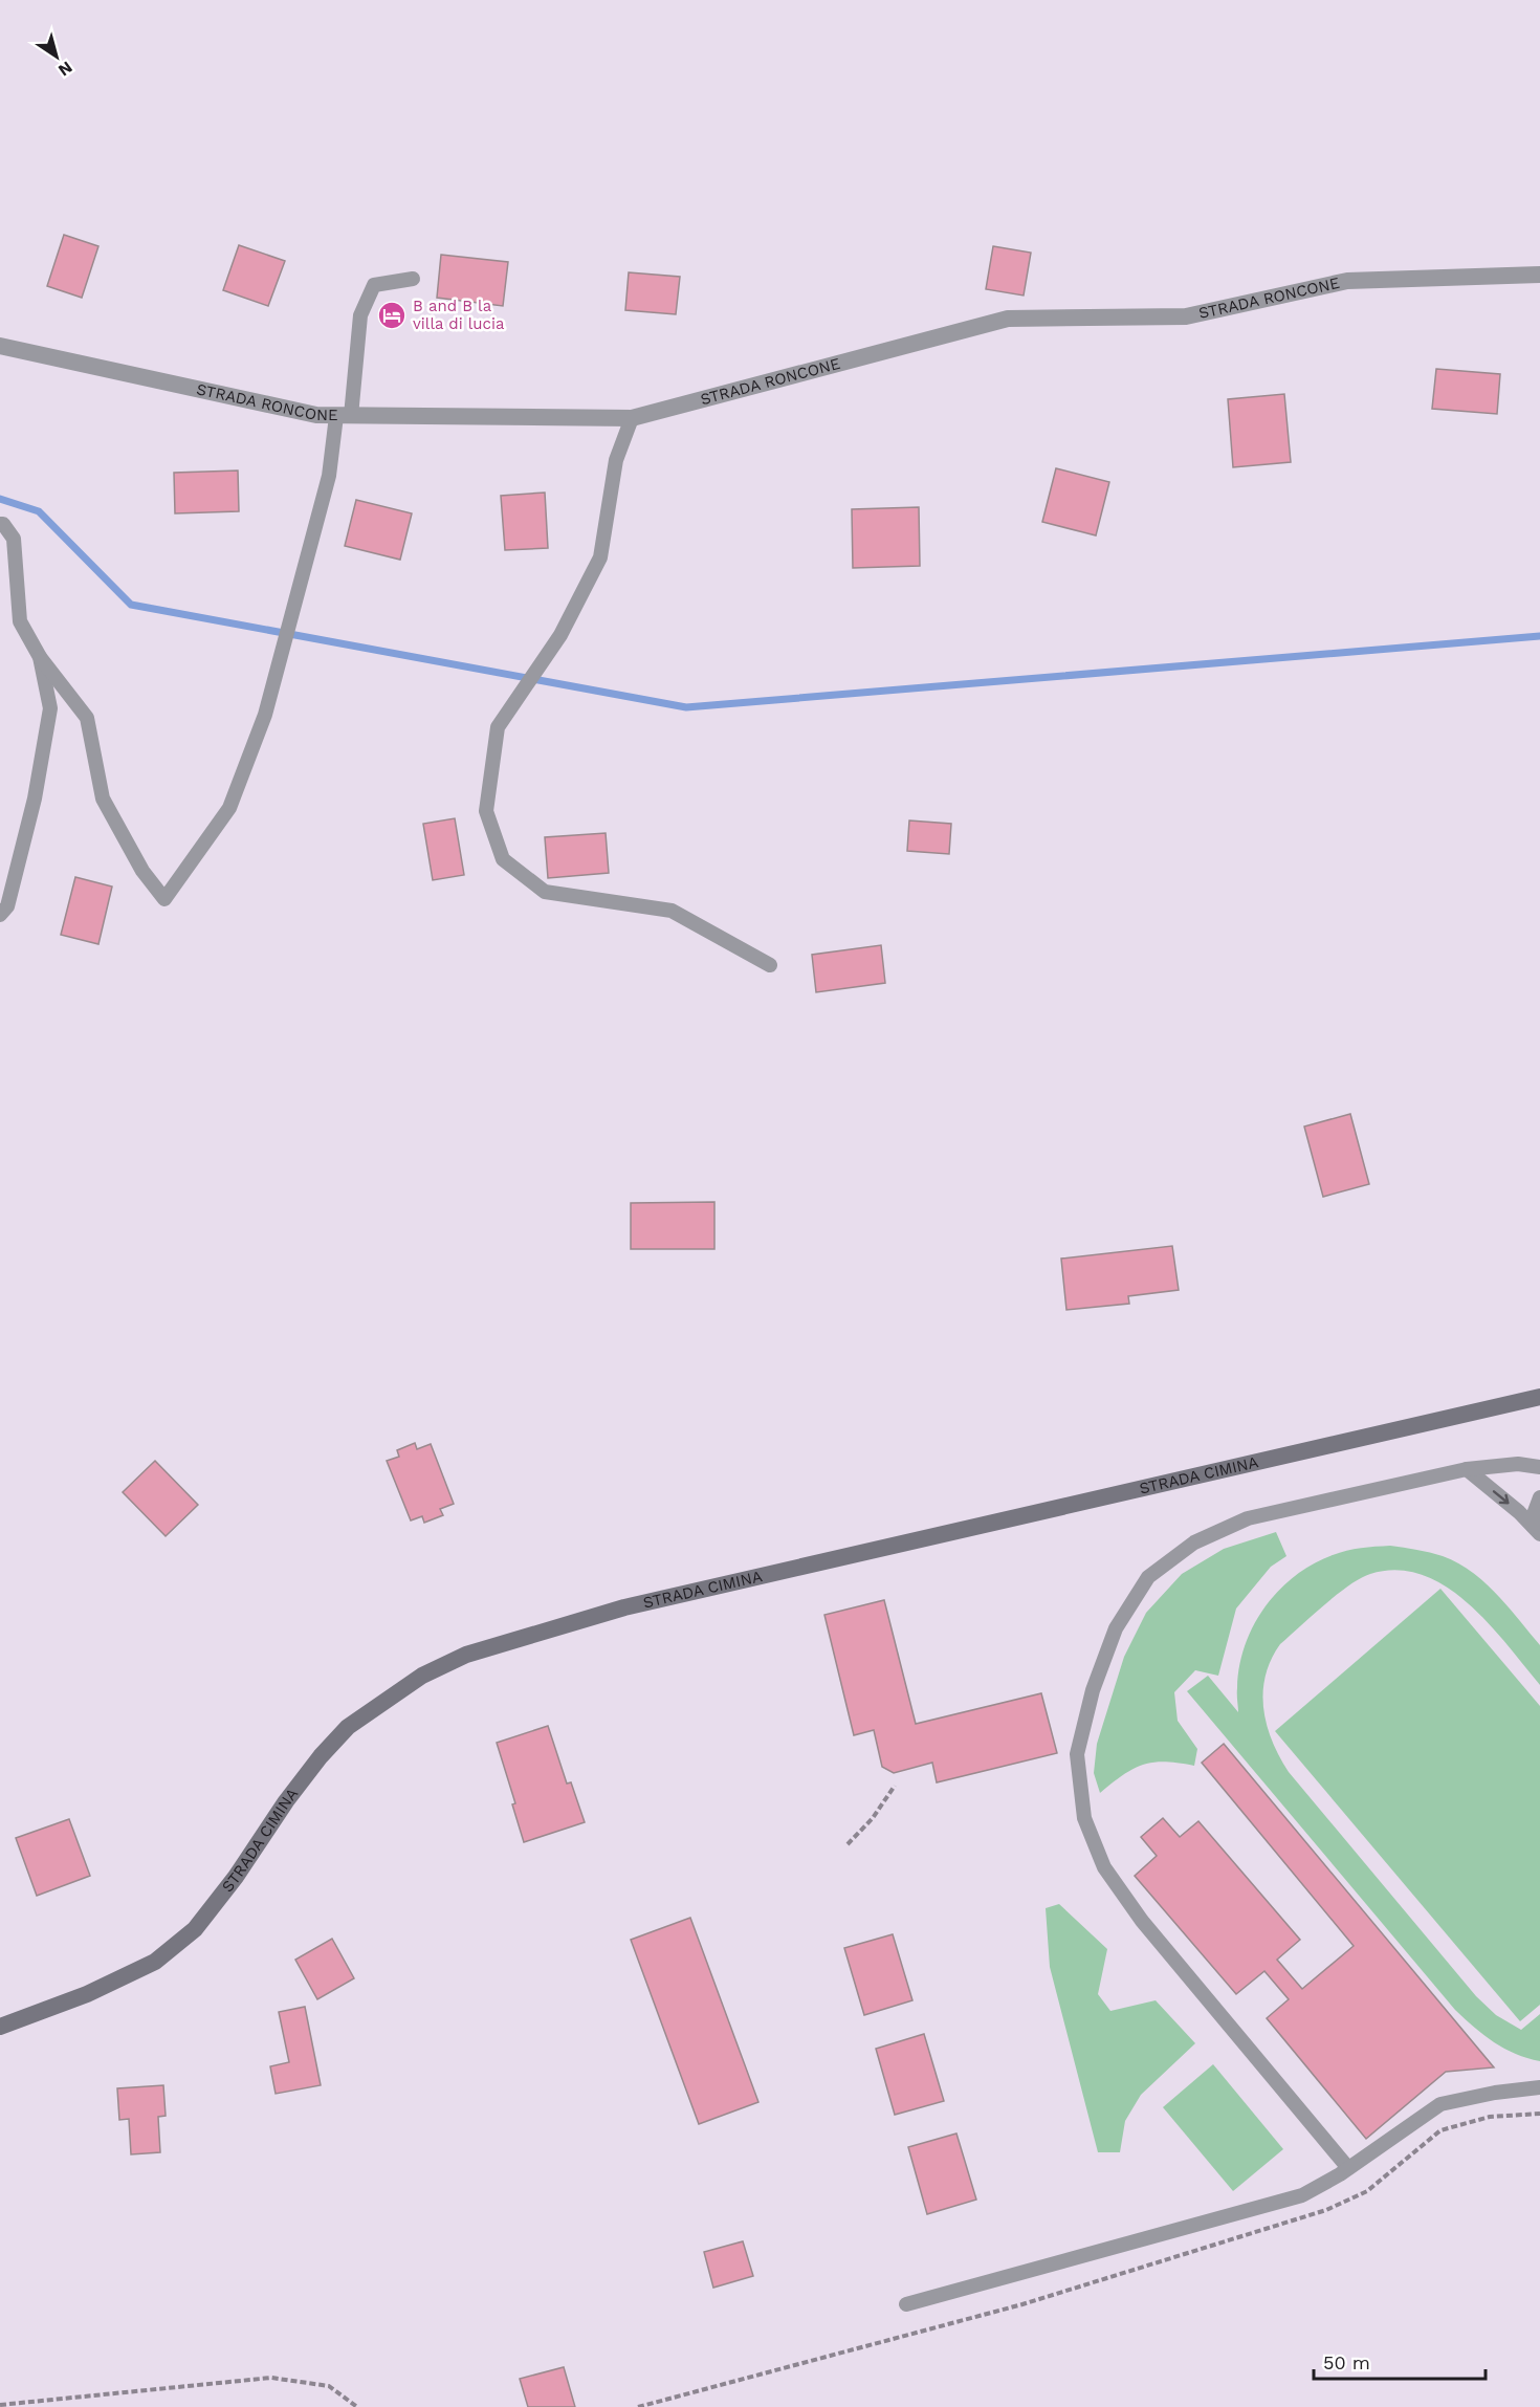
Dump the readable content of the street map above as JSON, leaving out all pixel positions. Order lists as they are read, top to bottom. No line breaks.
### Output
{"streets":{"main road":["STRADA CIMINA"],"street":["STRADA RONCONE"]},"places":{"hotel":["B and B la villa di lucia"]},"scale_bar":"50 m","north":"bottom right"}
